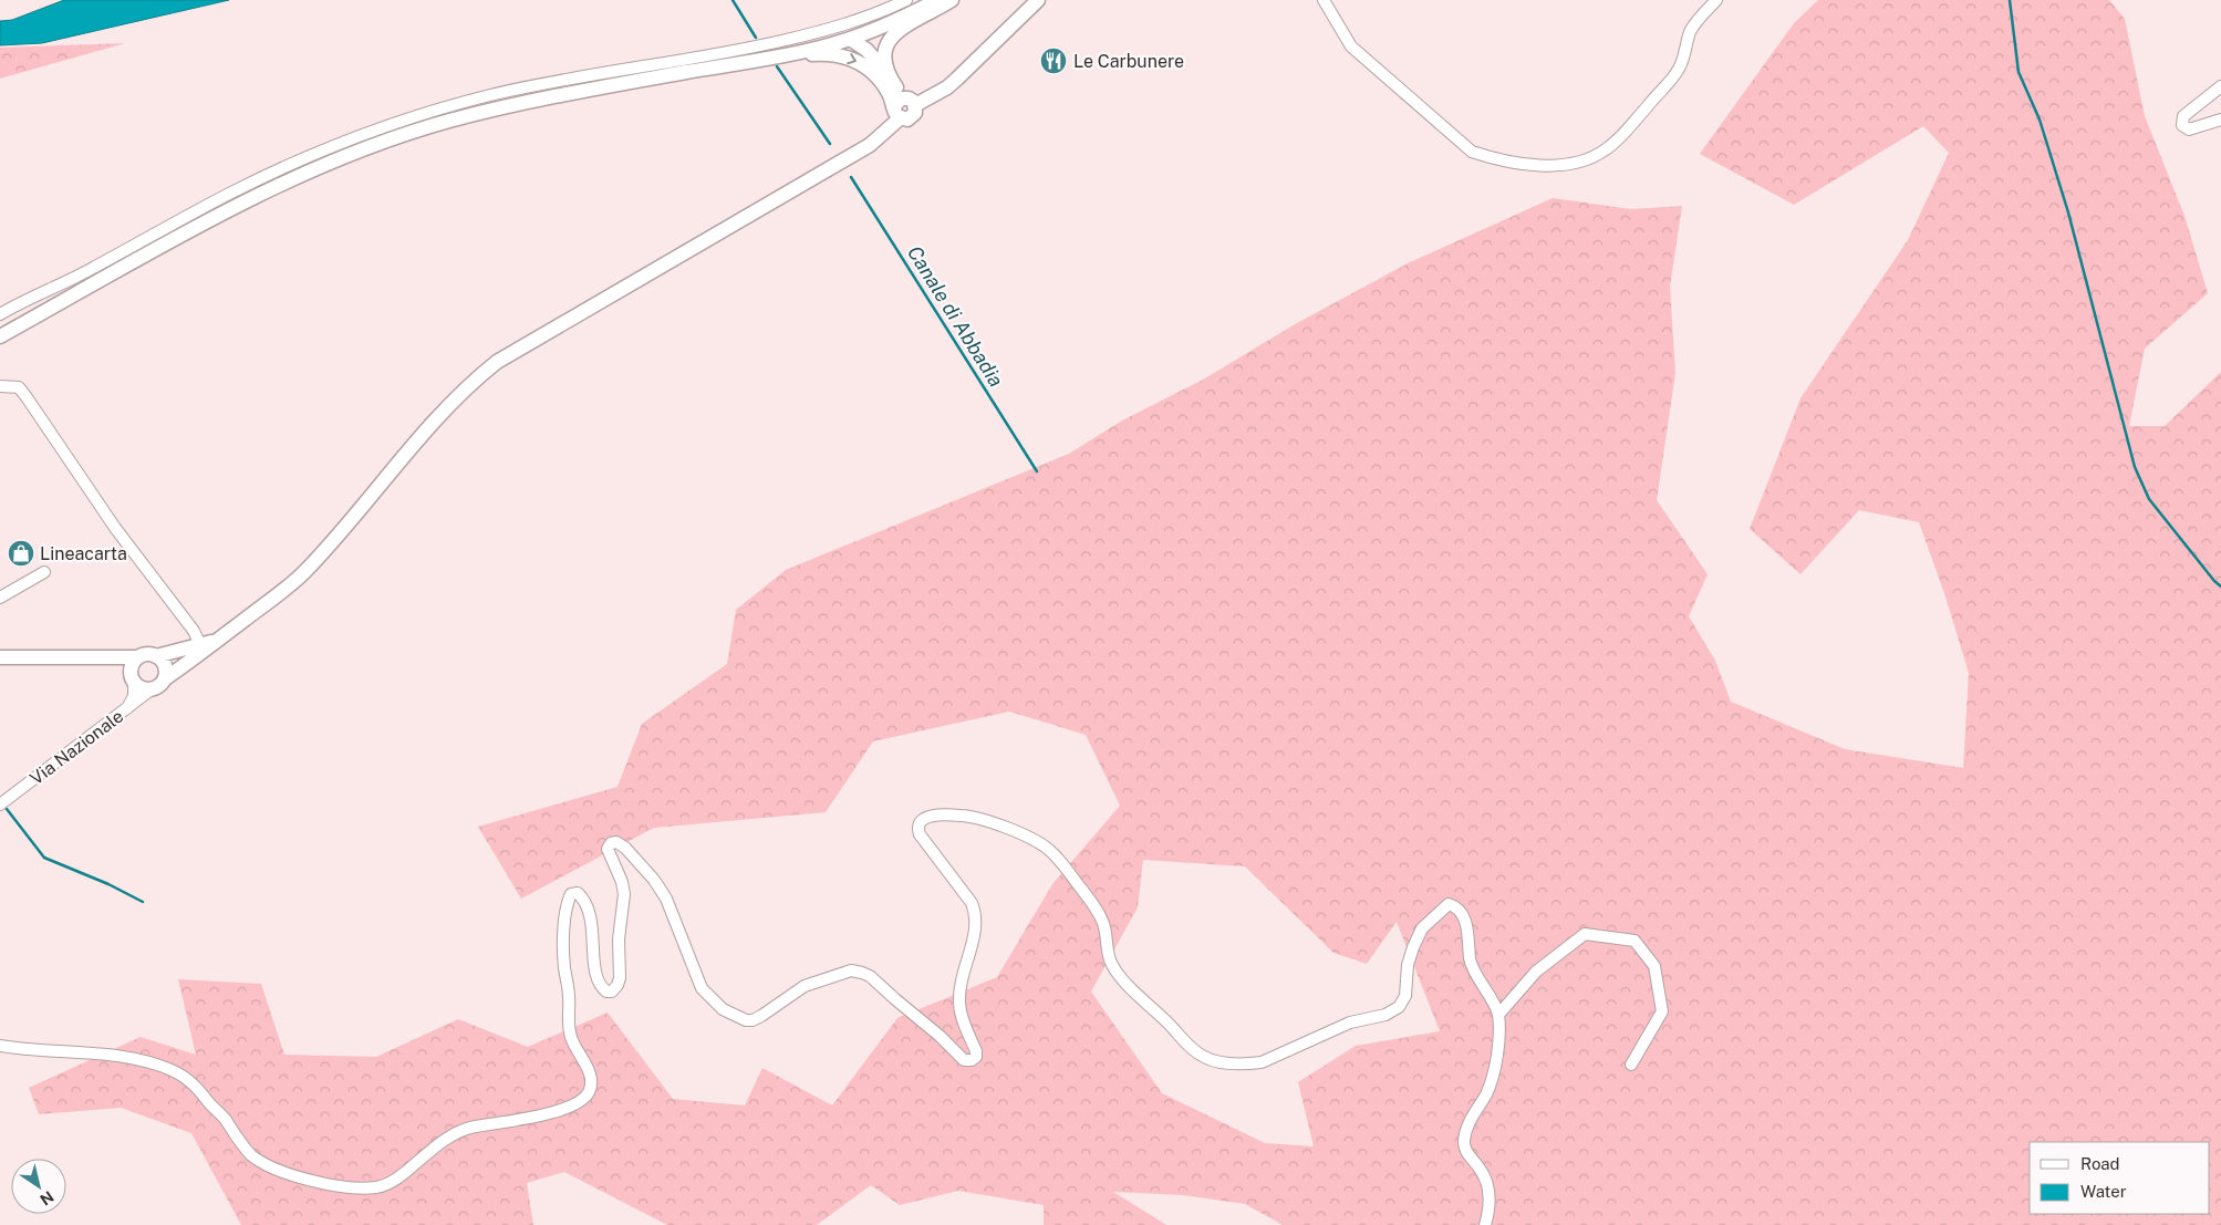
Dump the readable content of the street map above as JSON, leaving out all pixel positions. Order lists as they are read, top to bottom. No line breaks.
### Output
{"streets":{"street":["Via Nazionale"]},"water":["Canale di Abbadia"],"places":{"restaurant":["Le Carbunere"],"shop":["Lineacarta"]},"legend":["Road","Water"],"north":"bottom right"}
